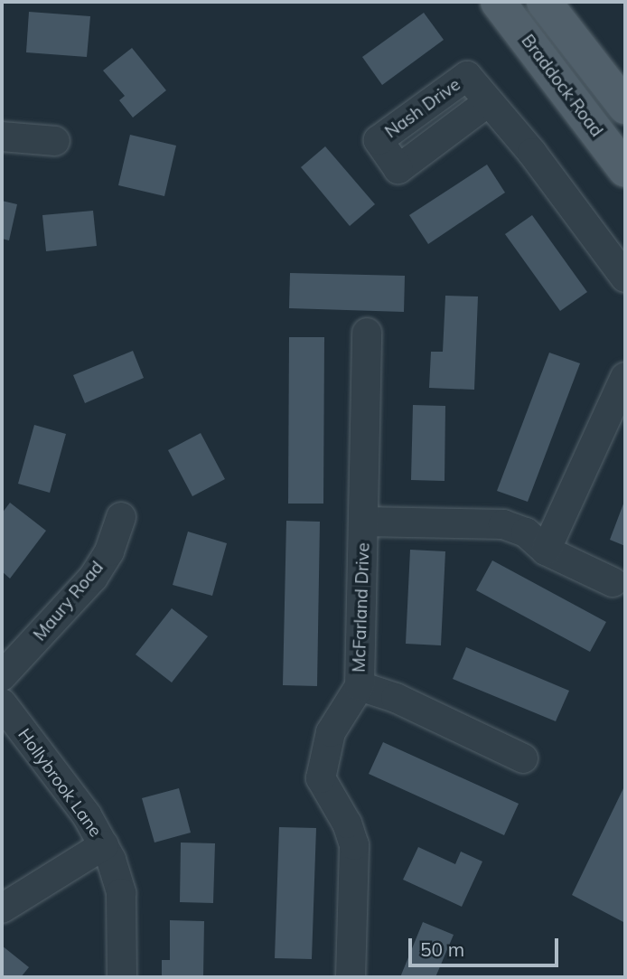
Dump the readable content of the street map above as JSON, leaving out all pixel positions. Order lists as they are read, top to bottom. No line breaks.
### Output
{"streets":{"main road":["Braddock Road"],"street":["Nash Drive","Maury Road","McFarland Drive","Hollybrook Lane"]},"scale_bar":"50 m"}
